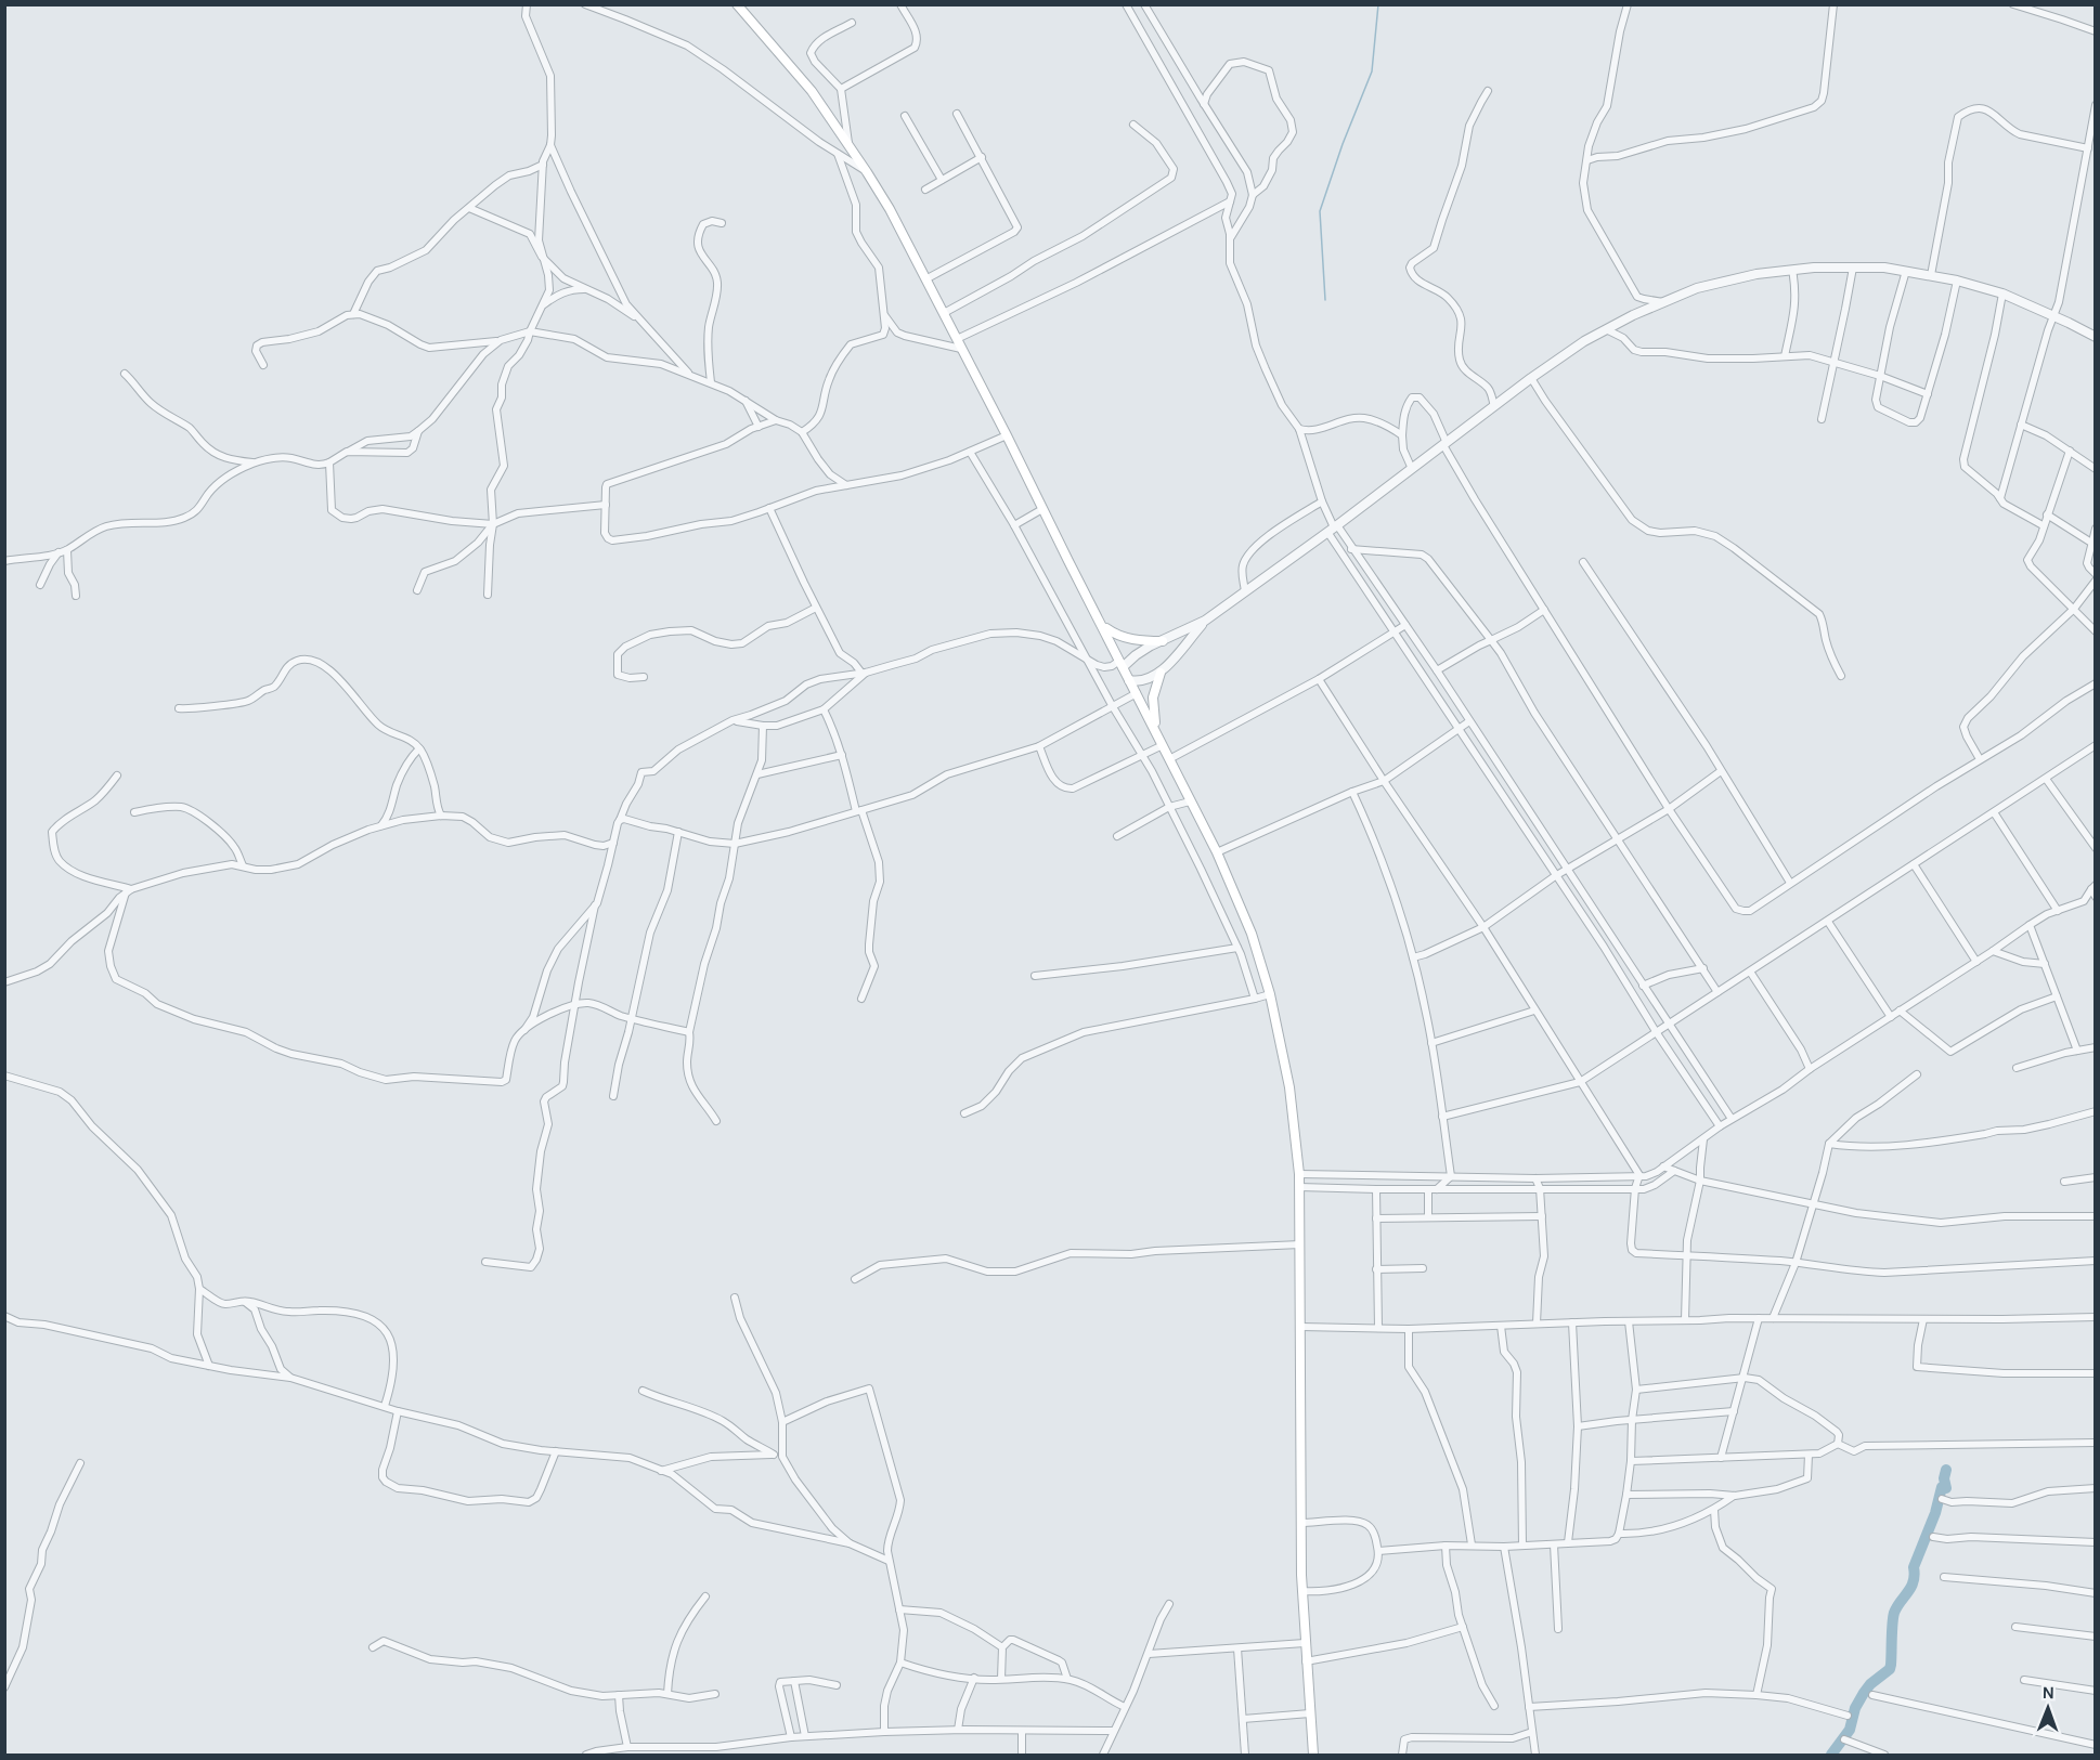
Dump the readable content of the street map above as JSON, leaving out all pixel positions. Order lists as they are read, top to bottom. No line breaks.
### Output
{"north":"top"}
